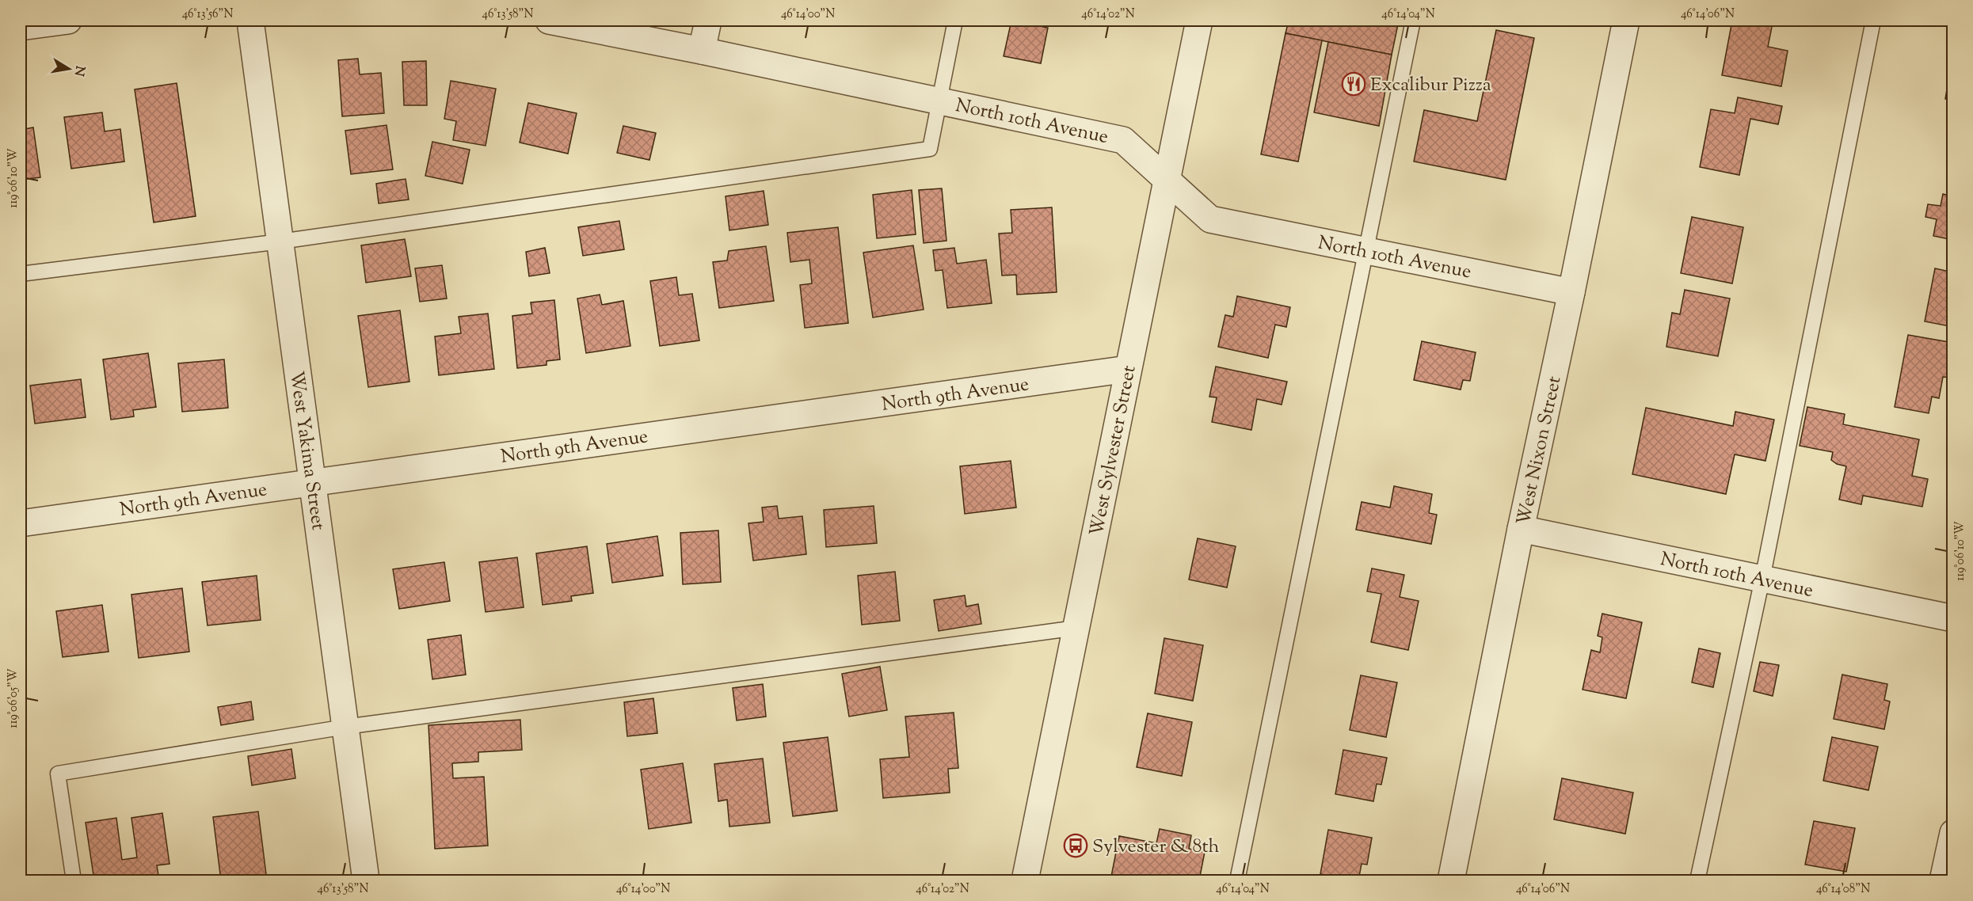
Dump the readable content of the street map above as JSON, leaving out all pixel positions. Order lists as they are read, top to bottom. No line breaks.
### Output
{"streets":{"street":["North 10th Avenue","North 9th Avenue","West Yakima Street","West Sylvester Street","West Nixon Street"]},"crossings":[["North 10th Avenue","West Sylvester Street"],["North 10th Avenue","West Nixon Street"],["North 9th Avenue","West Yakima Street"],["North 9th Avenue","West Sylvester Street"]],"places":{"restaurant":["Excalibur Pizza"],"bus stop":["Sylvester & 8th"]},"north":"right","coordinates":["46°13'56\"N","46°13'58\"N","46°14'00\"N","46°14'02\"N","46°14'04\"N","46°14'06\"N","119°06'10\"W","119°06'05\"W","46°14'08\"N"]}
